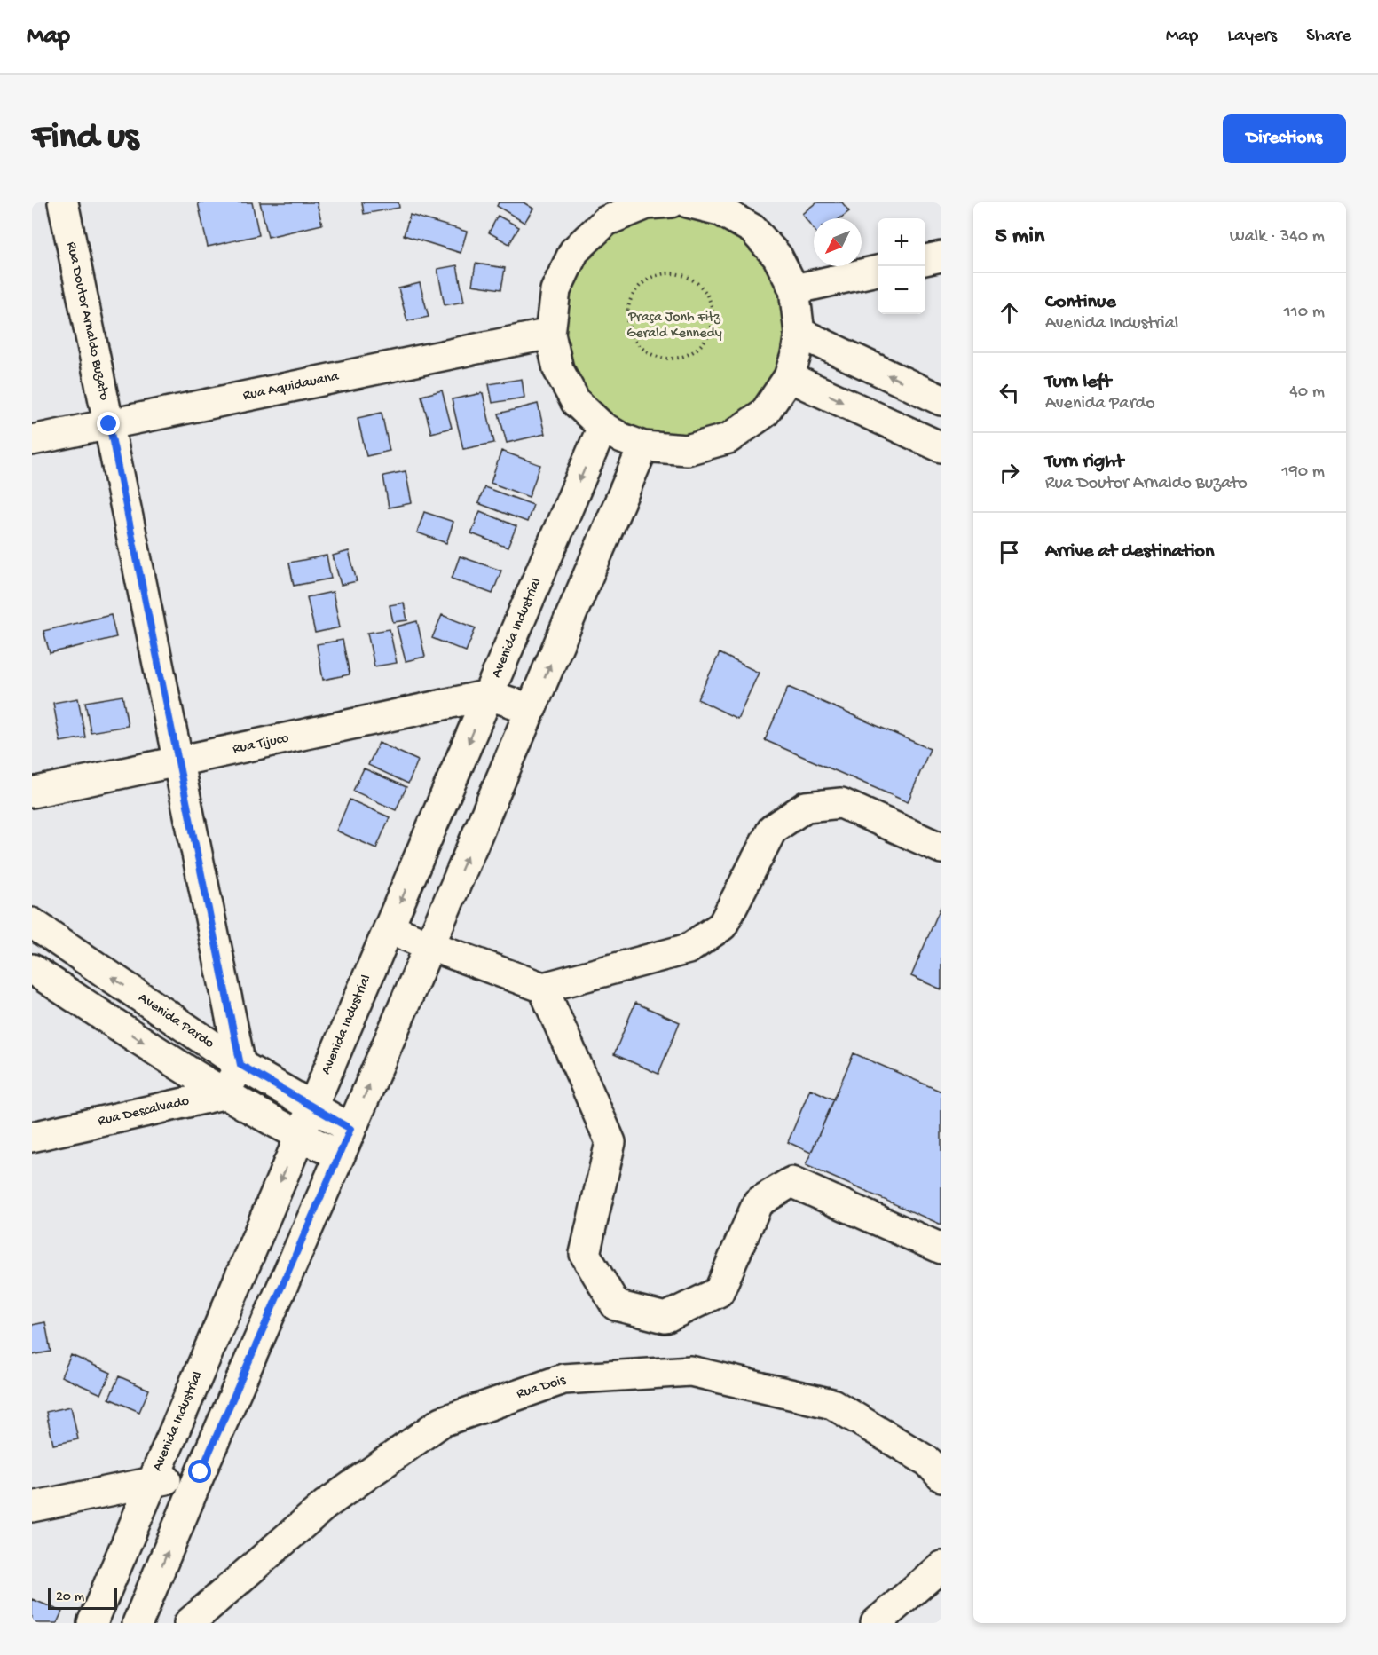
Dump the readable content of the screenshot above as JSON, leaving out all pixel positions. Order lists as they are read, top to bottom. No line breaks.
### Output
{"streets":{"street":["Rua Doutor Arnaldo Buzato","Rua Aquidauana","Avenida Industrial","Rua Tijuco","Avenida Pardo","Rua Descalvado","Rua Dois"]},"crossings":[["Rua Doutor Arnaldo Buzato","Rua Aquidauana"],["Rua Doutor Arnaldo Buzato","Rua Tijuco"],["Rua Doutor Arnaldo Buzato","Avenida Pardo"],["Avenida Industrial","Rua Tijuco"],["Avenida Industrial","Avenida Pardo"]],"parks":["Praça Jonh Fitz Gerald Kennedy"],"scale_bar":"20 m","north":"bottom left","page":{"header":"Map","nav":["Map","Layers","Share"],"buttons":"Directions","title":"Find us","heading":["5 min","Walk · 340 m"],"map_buttons":["+","−"],"list":[["Continue","Avenida Industrial","110 m"],["Turn left","Avenida Pardo","40 m"],["Turn right","Rua Doutor Arnaldo Buzato","190 m"],"Arrive at destination"],"scale":"20 m"}}
